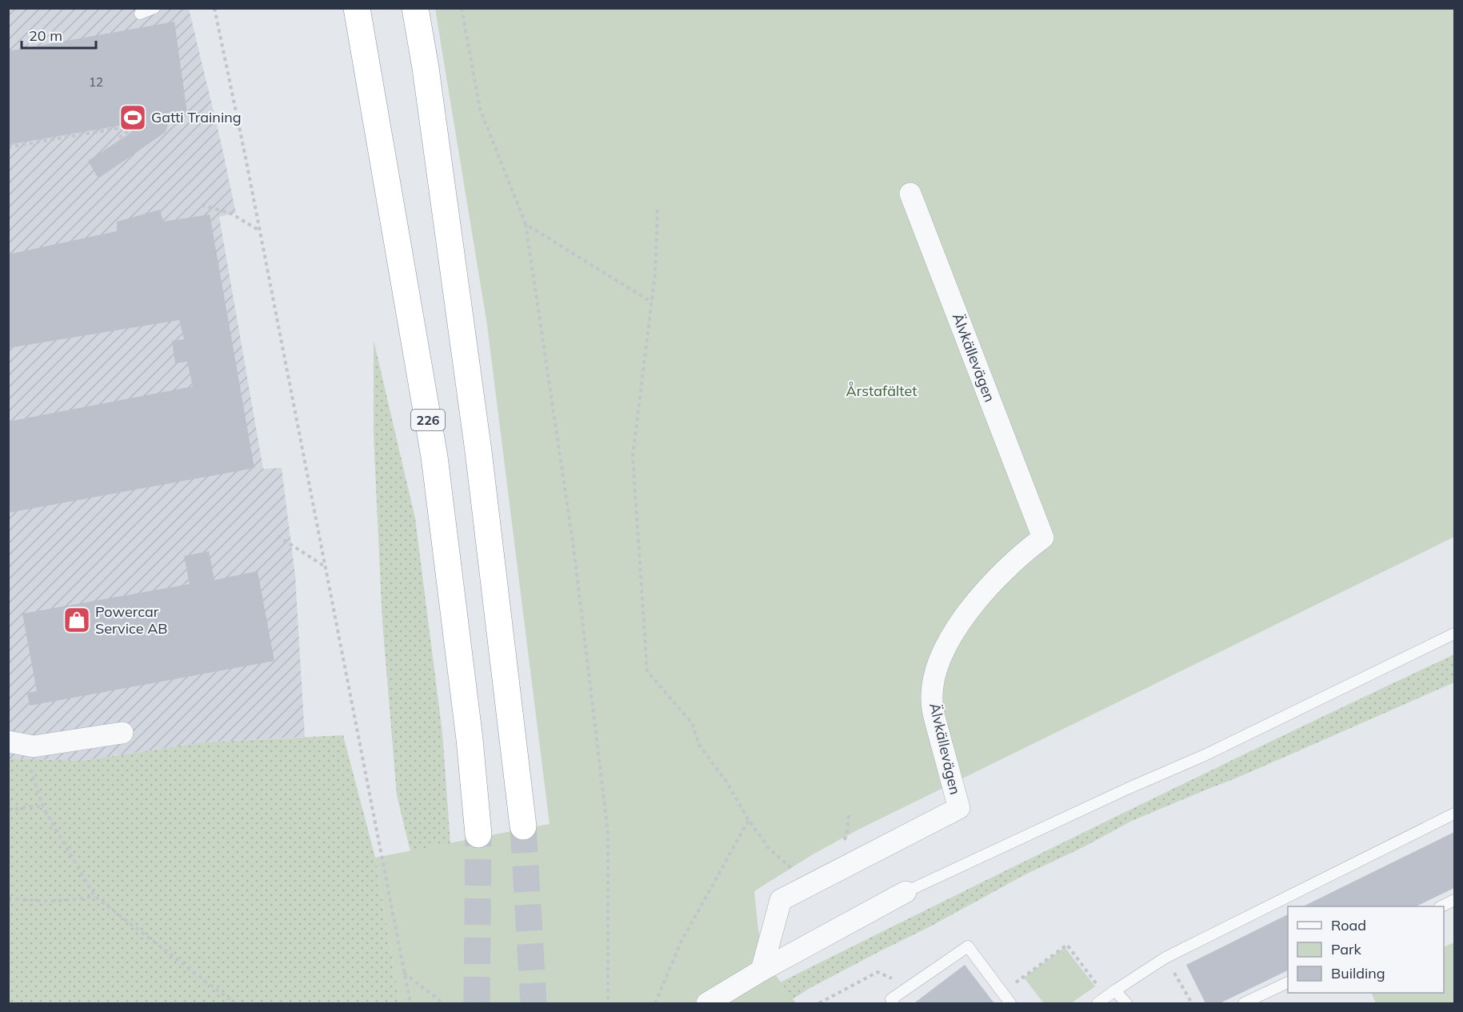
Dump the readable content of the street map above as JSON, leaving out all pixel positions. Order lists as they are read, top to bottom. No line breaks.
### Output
{"streets":{"highway":["226"],"street":["Älvkällevägen"]},"parks":["Årstafältet"],"places":{"sports":["Gatti Training"],"shop":["Powercar Service AB"]},"house_numbers":["12"],"legend":["Road","Park","Building"],"scale_bar":"20 m"}
